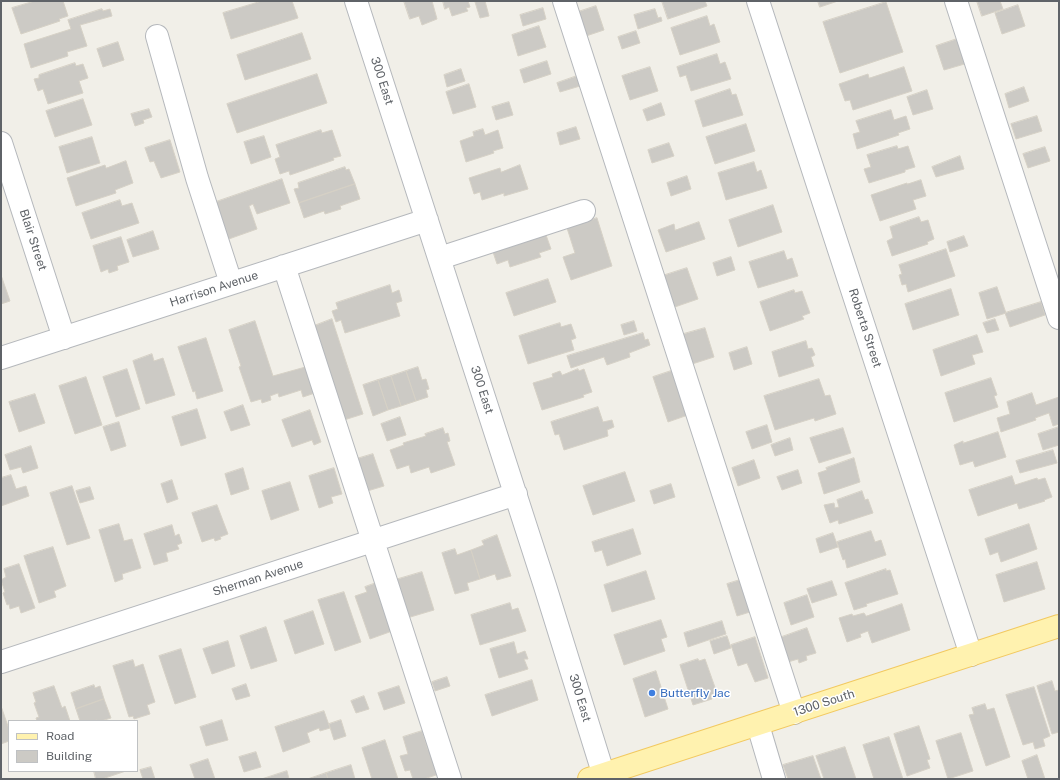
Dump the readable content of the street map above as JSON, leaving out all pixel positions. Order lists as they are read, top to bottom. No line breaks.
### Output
{"streets":{"main road":["1300 South"],"street":["300 East","Blair Street","Harrison Avenue","Roberta Street","Sherman Avenue"]},"crossings":[["300 East","Harrison Avenue"],["300 East","Sherman Avenue"],["300 East","1300 South"],["Blair Street","Harrison Avenue"],["Roberta Street","1300 South"]],"places":["Butterfly Jac"],"legend":["Road","Building"]}
